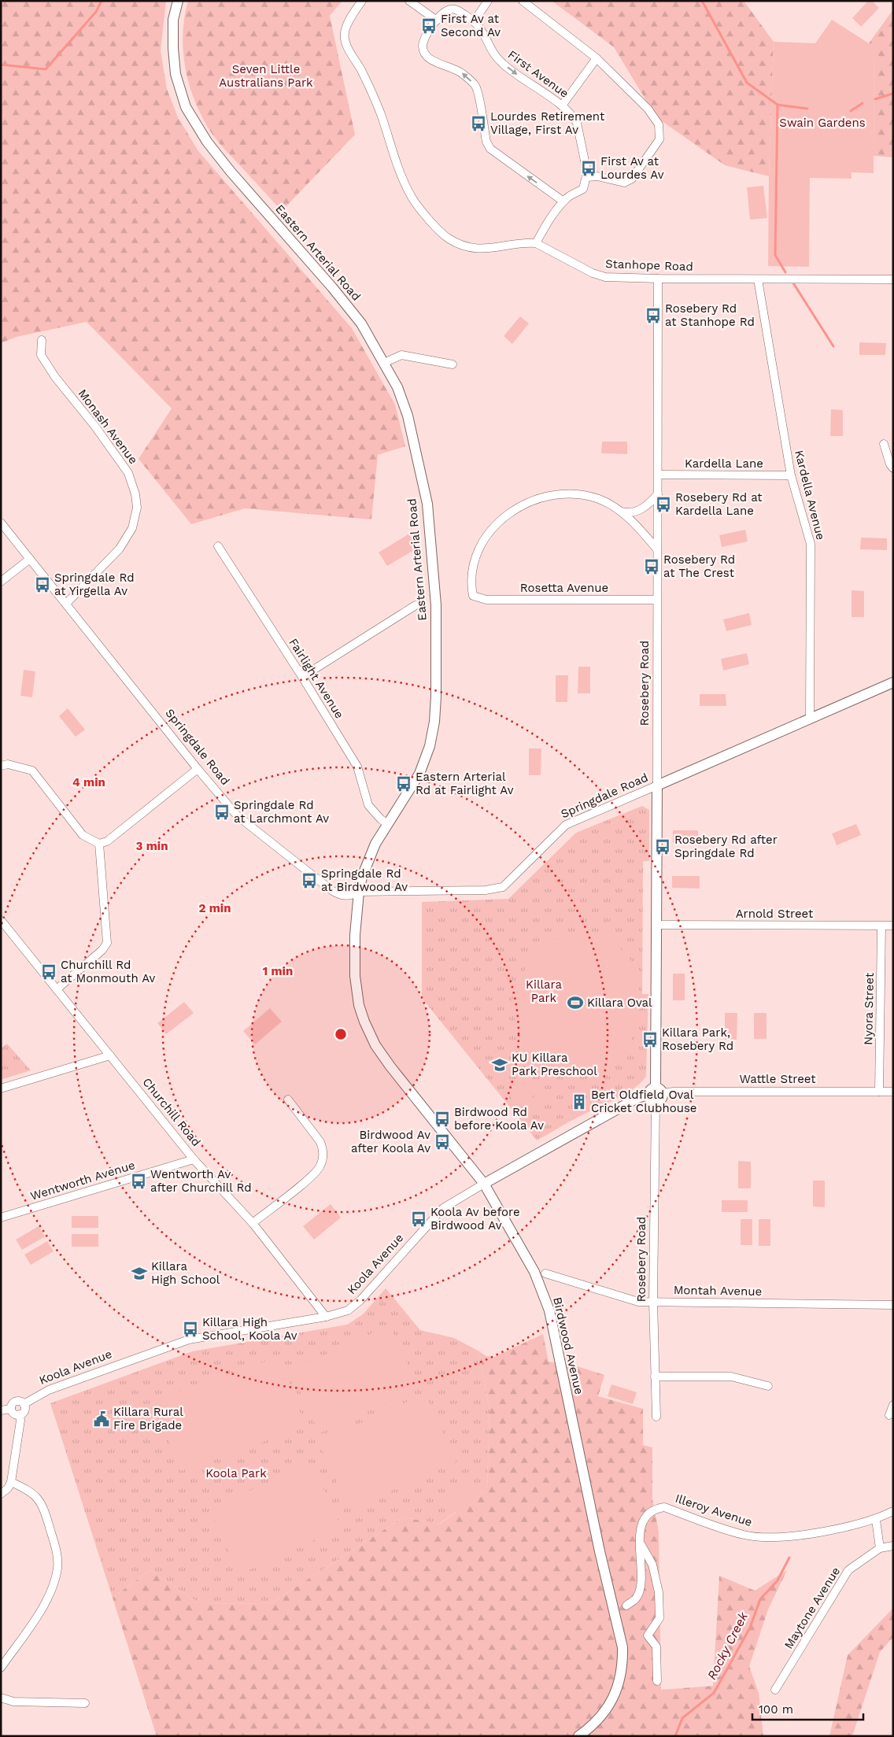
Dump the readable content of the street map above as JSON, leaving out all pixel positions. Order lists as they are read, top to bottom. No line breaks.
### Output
{"streets":{"main road":["Eastern Arterial Road","Rosebery Road","Springdale Road","Koola Avenue","Birdwood Avenue"],"street":["First Avenue","Stanhope Road","Monash Avenue","Kardella Lane","Kardella Avenue","Rosetta Avenue","Fairlight Avenue","Arnold Street","Nyora Street","Wattle Street","Churchill Road","Wentworth Avenue","Montah Avenue","Illeroy Avenue","Maytone Avenue"]},"crossings":[["Eastern Arterial Road","Fairlight Avenue"],["Eastern Arterial Road","Springdale Road"],["Eastern Arterial Road","Birdwood Avenue"],["Stanhope Road","Kardella Avenue"],["Stanhope Road","Rosebery Road"],["Monash Avenue","Springdale Road"],["Kardella Lane","Kardella Avenue"],["Kardella Lane","Rosebery Road"],["Kardella Avenue","Springdale Road"],["Rosetta Avenue","Rosebery Road"],["Rosebery Road","Springdale Road"],["Rosebery Road","Arnold Street"],["Rosebery Road","Wattle Street"],["Rosebery Road","Koola Avenue"],["Rosebery Road","Montah Avenue"],["Springdale Road","Birdwood Avenue"],["Arnold Street","Nyora Street"],["Nyora Street","Wattle Street"],["Wattle Street","Koola Avenue"],["Churchill Road","Wentworth Avenue"],["Churchill Road","Koola Avenue"],["Koola Avenue","Birdwood Avenue"]],"water":["Rocky Creek"],"parks":["Seven Little Australians Park","Swain Gardens","Killara Park","Koola Park"],"places":{"bus stop":["First Av at Second Av","Lourdes Retirement Village, First Av","First Av at Lourdes Av","Rosebery Rd at Stanhope Rd","Rosebery Rd at Kardella Lane","Rosebery Rd at The Crest","Springdale Rd at Yirgella Av","Eastern Arterial Rd at Fairlight Av","Springdale Rd at Larchmont Av","Rosebery Rd after Springdale Rd","Springdale Rd at Birdwood Av","Churchill Rd at Monmouth Av","Killara Park, Rosebery Rd","Birdwood Rd before Koola Av","Birdwood Av after Koola Av","Wentworth Av after Churchill Rd","Koola Av before Birdwood Av","Killara High School, Koola Av"],"sports":["Killara Oval"],"school or university":["KU Killara Park Preschool","Killara High School"],"building":["Bert Oldfield Oval Cricket Clubhouse"],"public building":["Killara Rural Fire Brigade"]},"scale_bar":"100 m","rings":["4 min","3 min","2 min","1 min"]}
